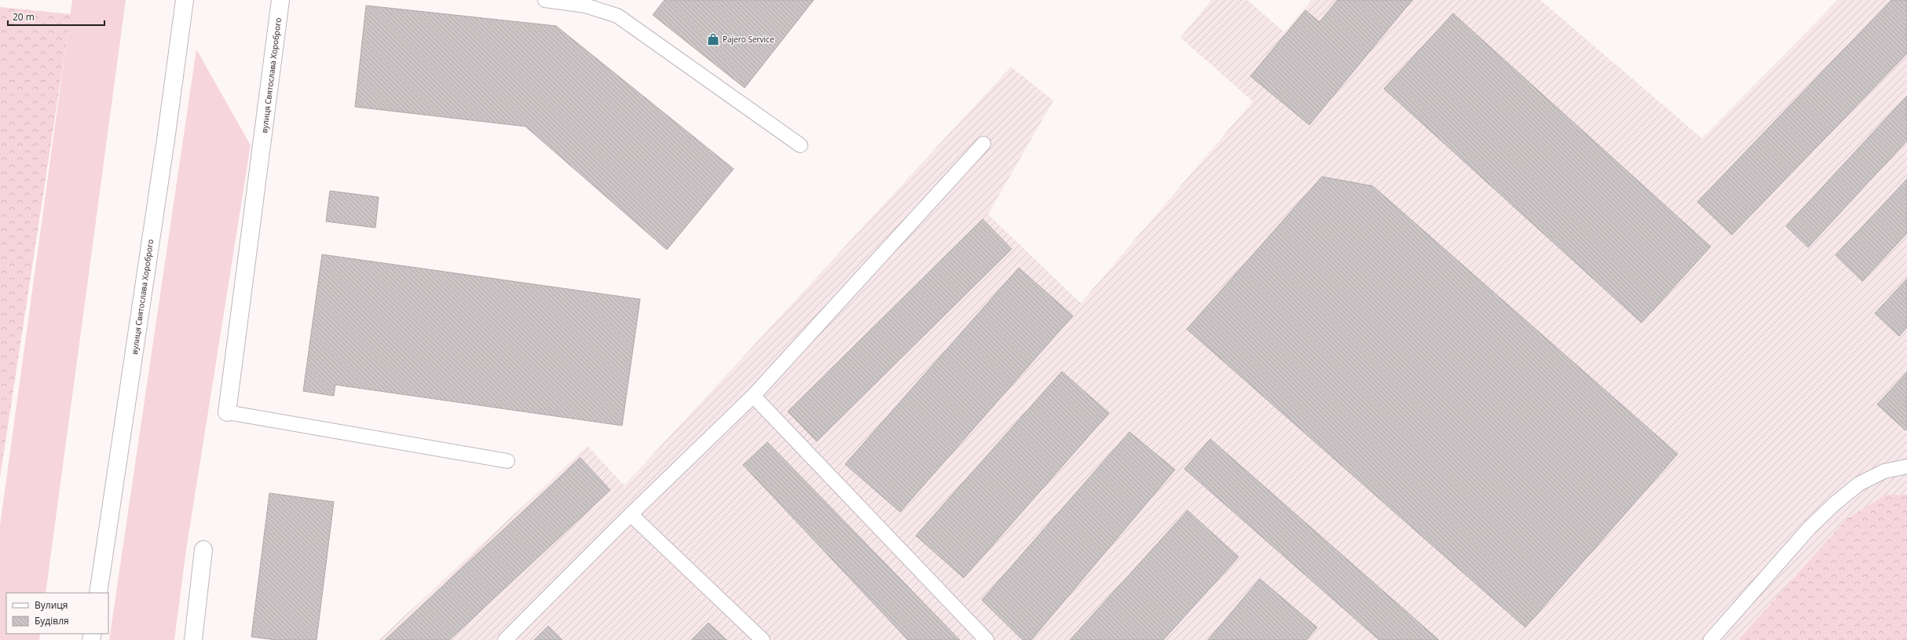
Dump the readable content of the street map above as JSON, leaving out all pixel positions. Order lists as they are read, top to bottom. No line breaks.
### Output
{"streets":{"street":["вулиця Святослава Хороброго"]},"places":{"shop":["Pajero Service"]},"legend":["Вулиця","Будівля"],"scale_bar":"20 m"}
